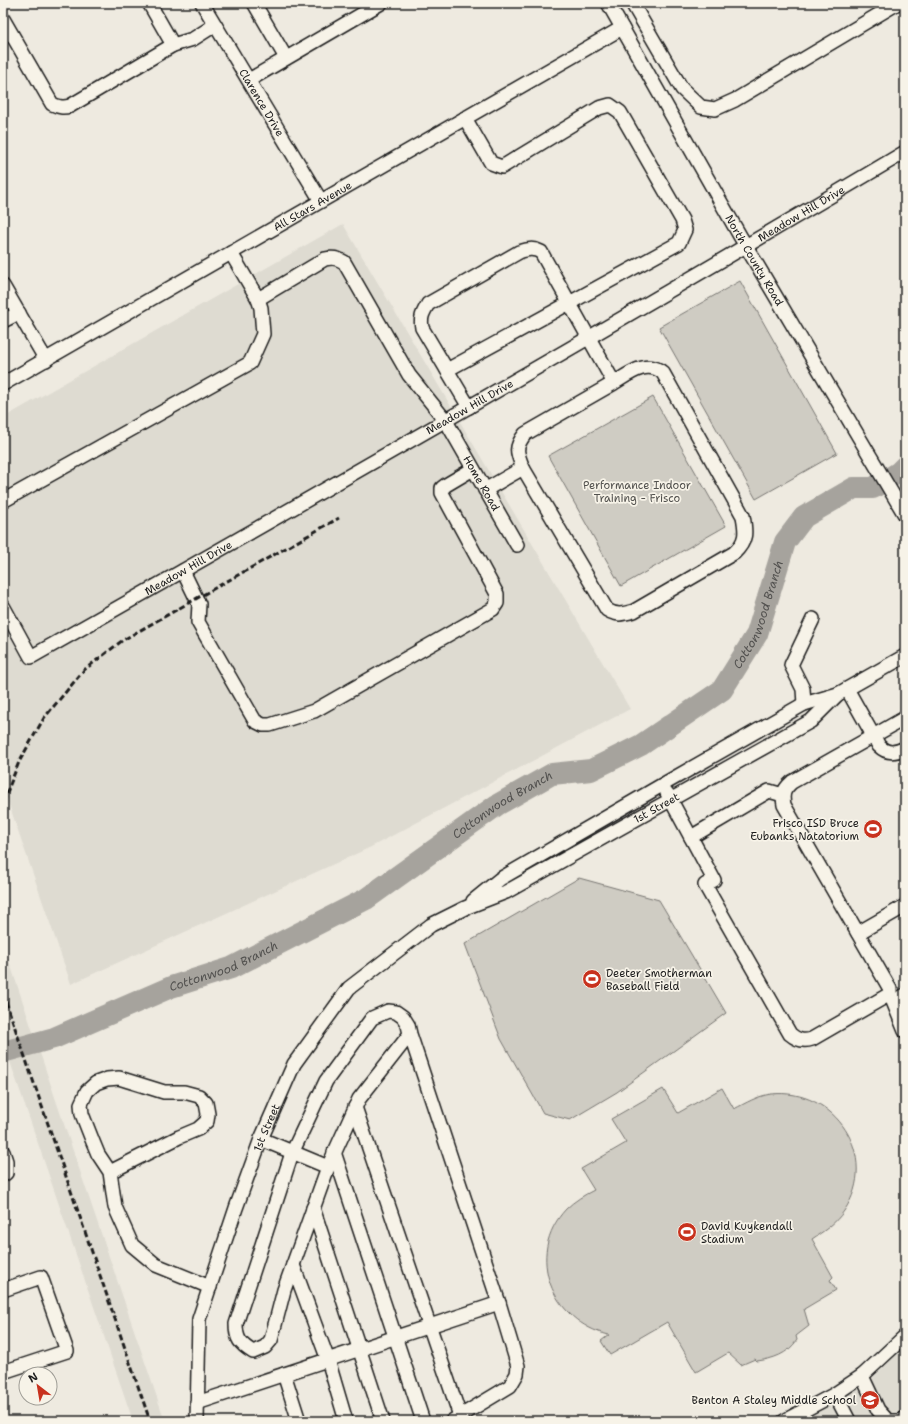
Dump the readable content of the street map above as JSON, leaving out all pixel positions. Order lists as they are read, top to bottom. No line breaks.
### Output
{"streets":{"street":["Clarence Drive","All Stars Avenue","Meadow Hill Drive","North County Road","Home Road","1st Street"]},"crossings":[["Clarence Drive","All Stars Avenue"],["All Stars Avenue","North County Road"],["Meadow Hill Drive","North County Road"],["Meadow Hill Drive","Home Road"]],"water":["Cottonwood Branch"],"parks":["Performance Indoor Training - Frisco"],"places":{"sports":["Frisco ISD Bruce Eubanks Natatorium","Deeter Smotherman Baseball Field","David Kuykendall Stadium"],"school or university":["Benton A Staley Middle School"]},"north":"top left"}
